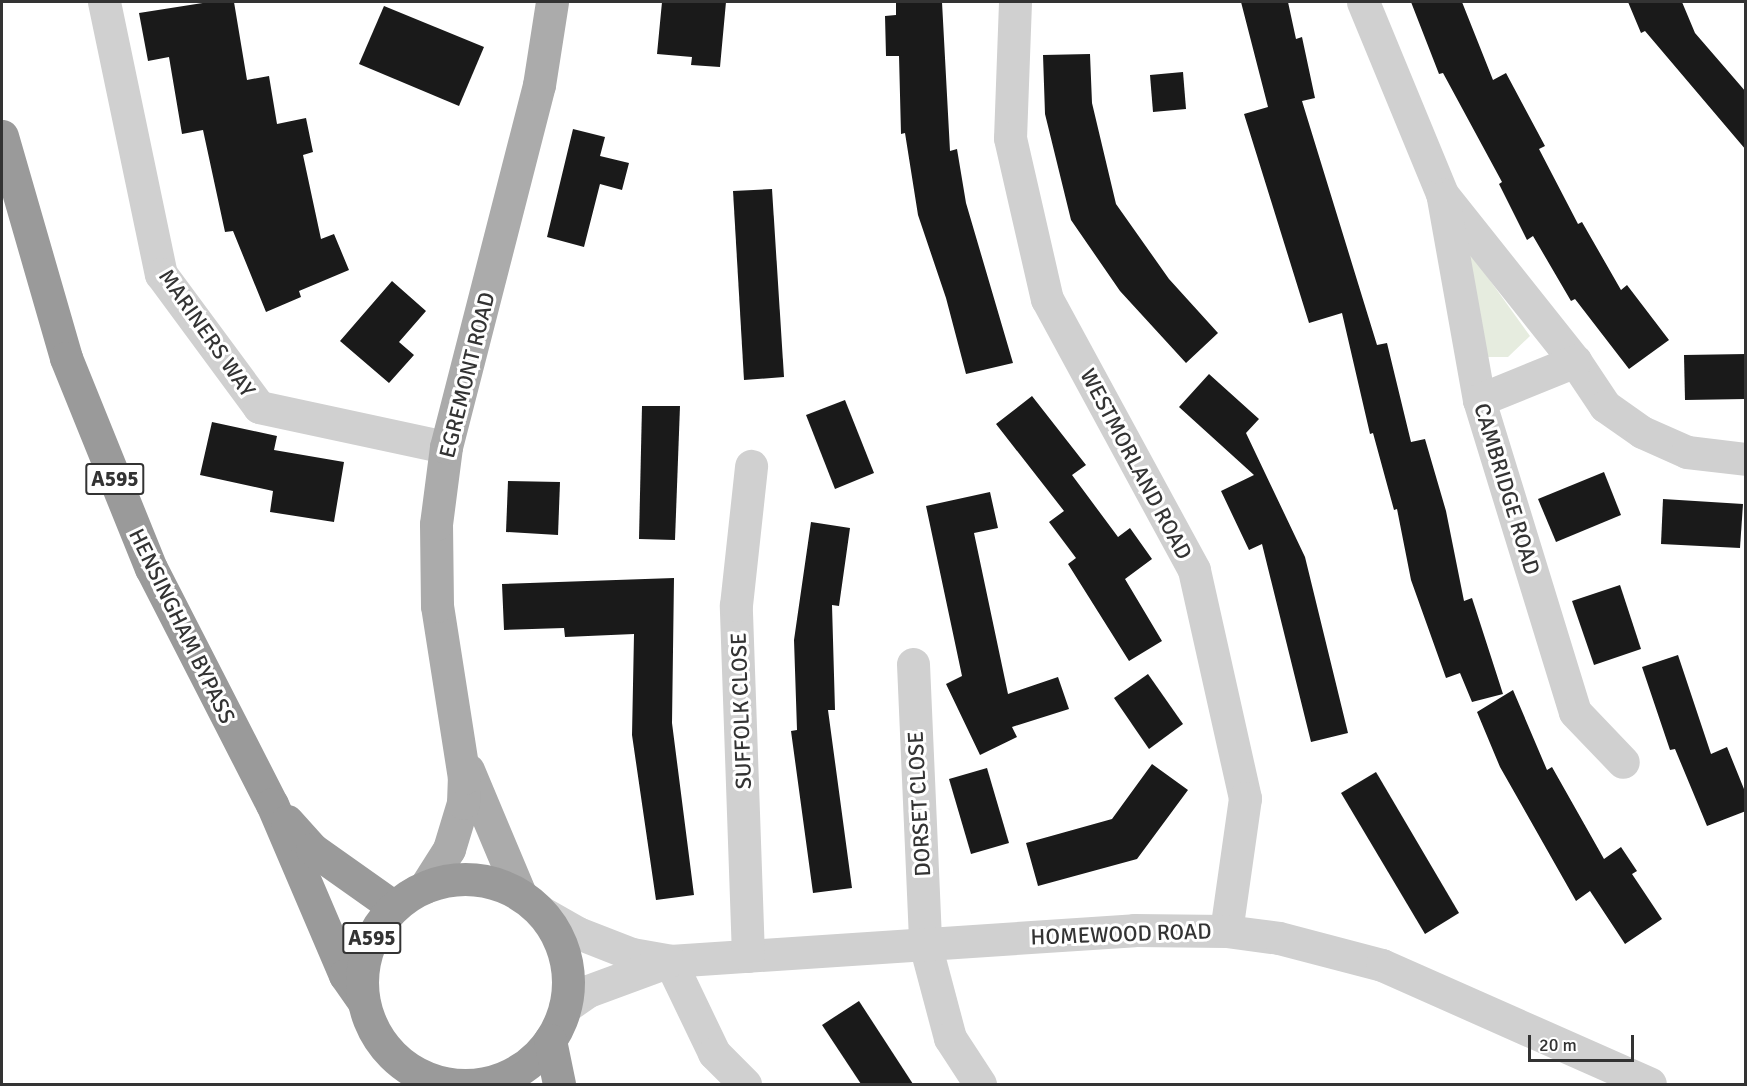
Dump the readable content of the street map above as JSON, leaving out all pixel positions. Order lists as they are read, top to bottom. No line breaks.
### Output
{"streets":{"highway":["A595","HENSINGHAM BYPASS"],"main road":["EGREMONT ROAD"],"street":["MARINERS WAY","WESTMORLAND ROAD","CAMBRIDGE ROAD","SUFFOLK CLOSE","DORSET CLOSE","HOMEWOOD ROAD"]},"crossings":[["MARINERS WAY","EGREMONT ROAD"],["WESTMORLAND ROAD","HOMEWOOD ROAD"],["A595","HENSINGHAM BYPASS"],["SUFFOLK CLOSE","HOMEWOOD ROAD"],["DORSET CLOSE","HOMEWOOD ROAD"]],"scale_bar":"20 m"}
